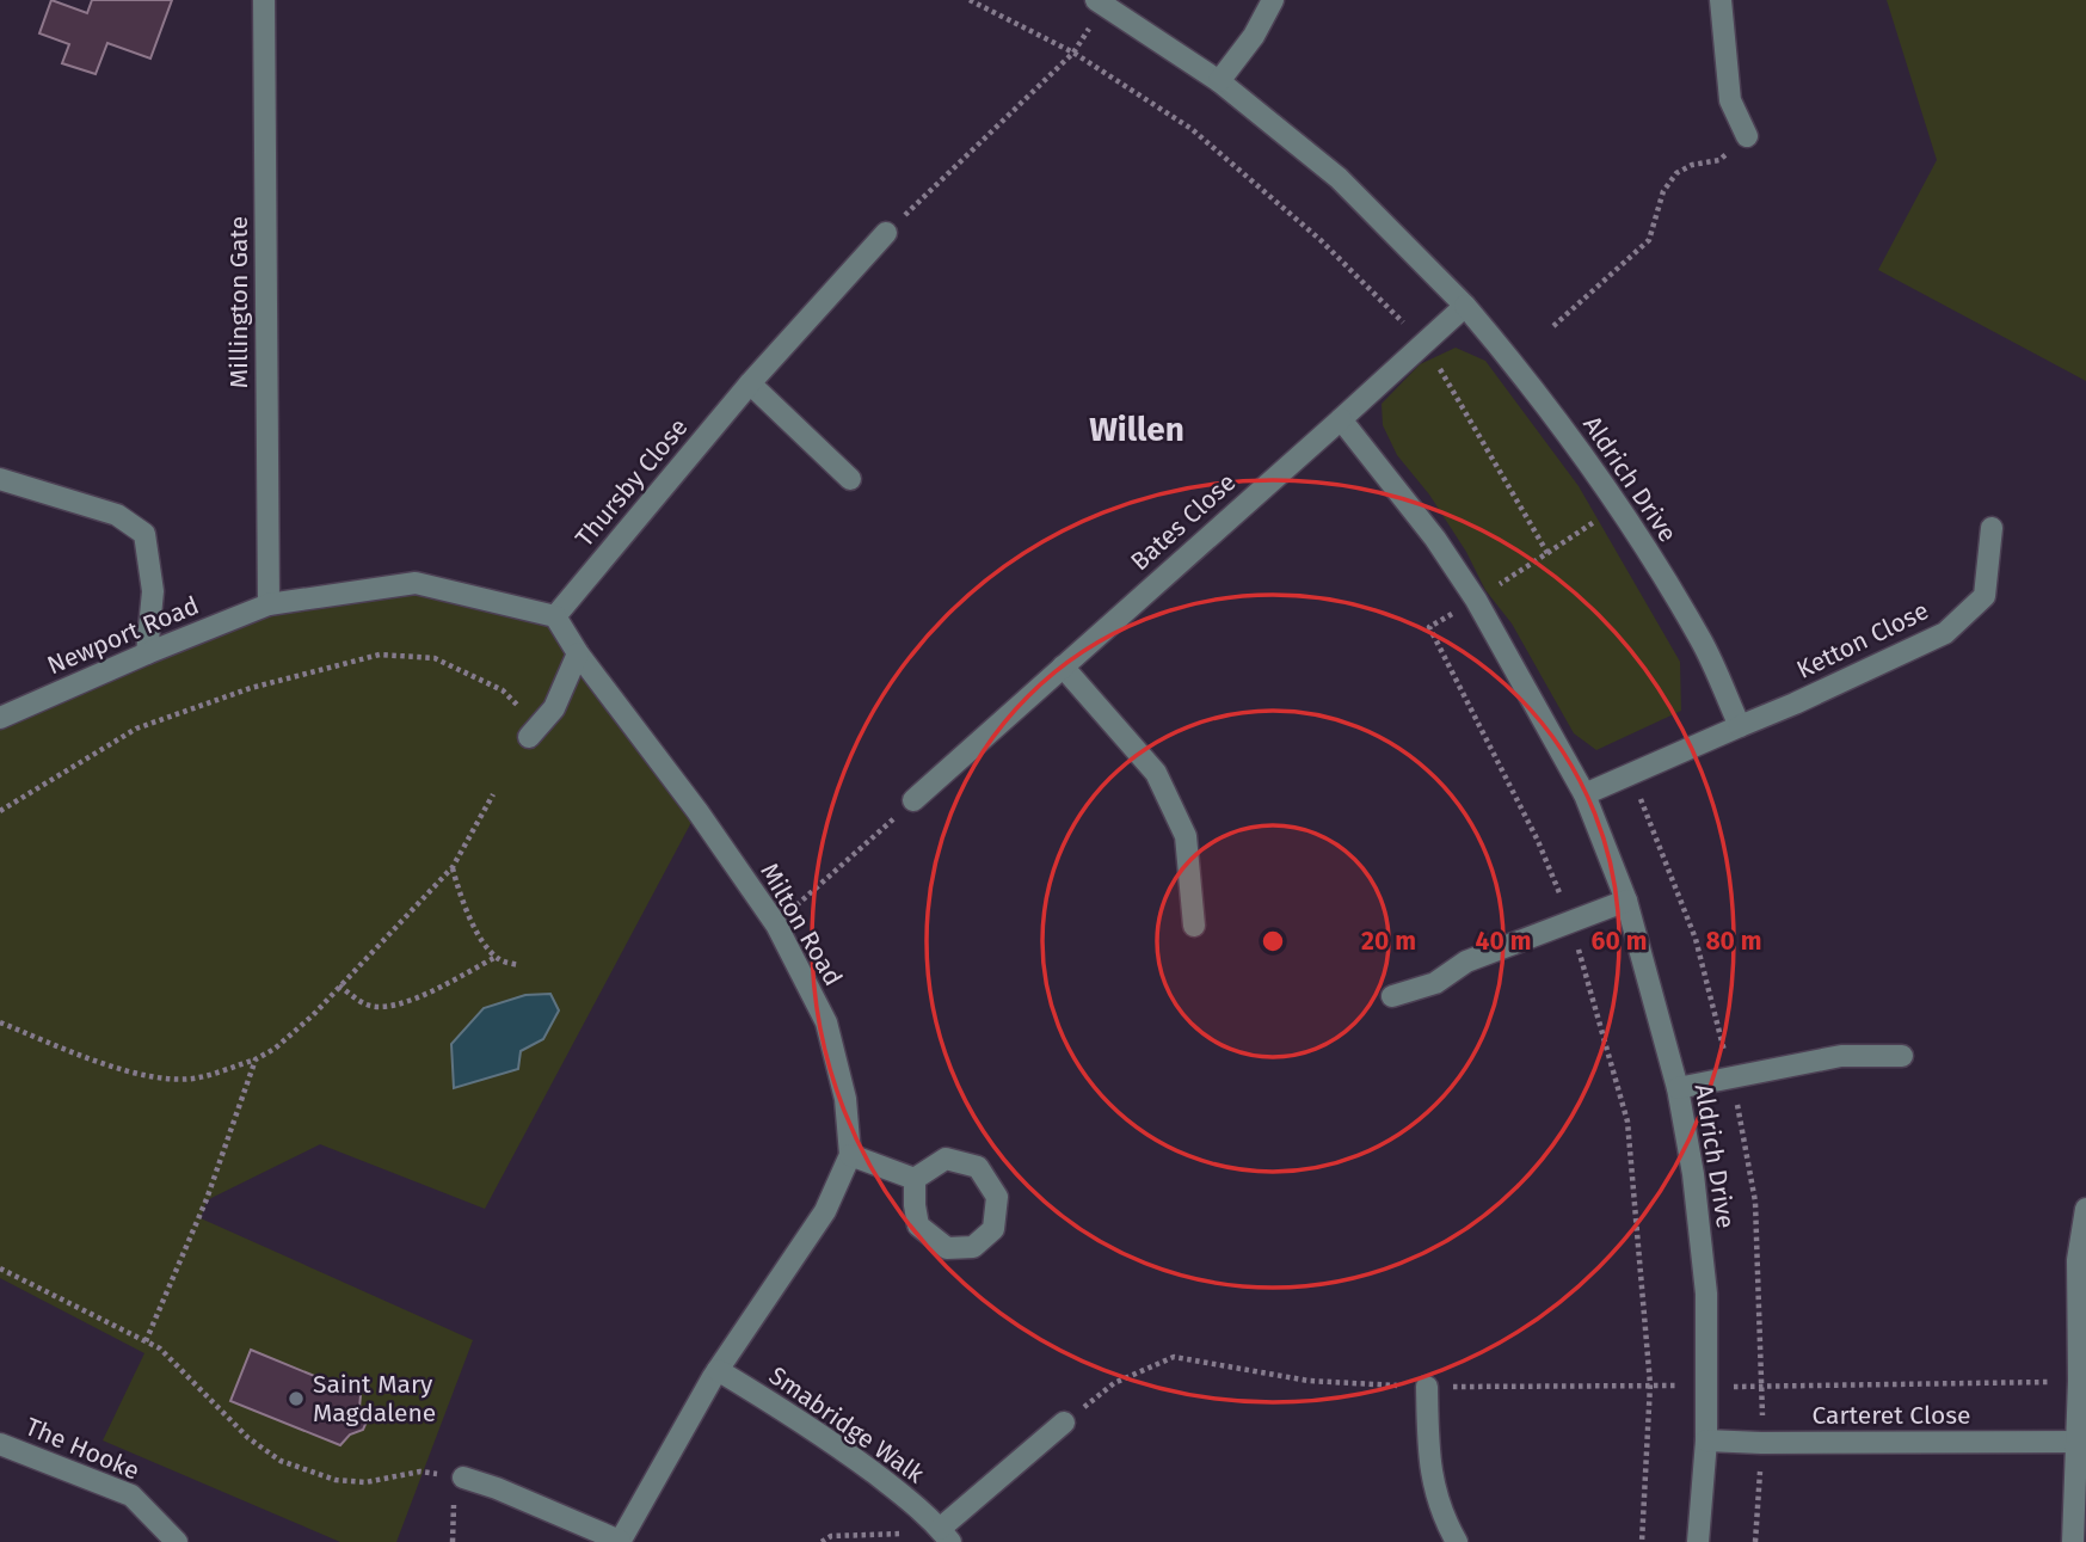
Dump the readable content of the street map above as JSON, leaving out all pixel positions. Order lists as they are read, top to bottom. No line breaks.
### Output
{"streets":{"street":["Millington Gate","Aldrich Drive","Thursby Close","Bates Close","Newport Road","Ketton Close","Milton Road","Carteret Close","Smabridge Walk","The Hooke"]},"crossings":[["Millington Gate","Newport Road"],["Aldrich Drive","Bates Close"],["Aldrich Drive","Ketton Close"],["Aldrich Drive","Carteret Close"],["Thursby Close","Milton Road"],["Milton Road","Smabridge Walk"]],"districts":["Willen"],"places":["Saint Mary Magdalene"],"rings":["20 m","40 m","60 m","80 m"]}
